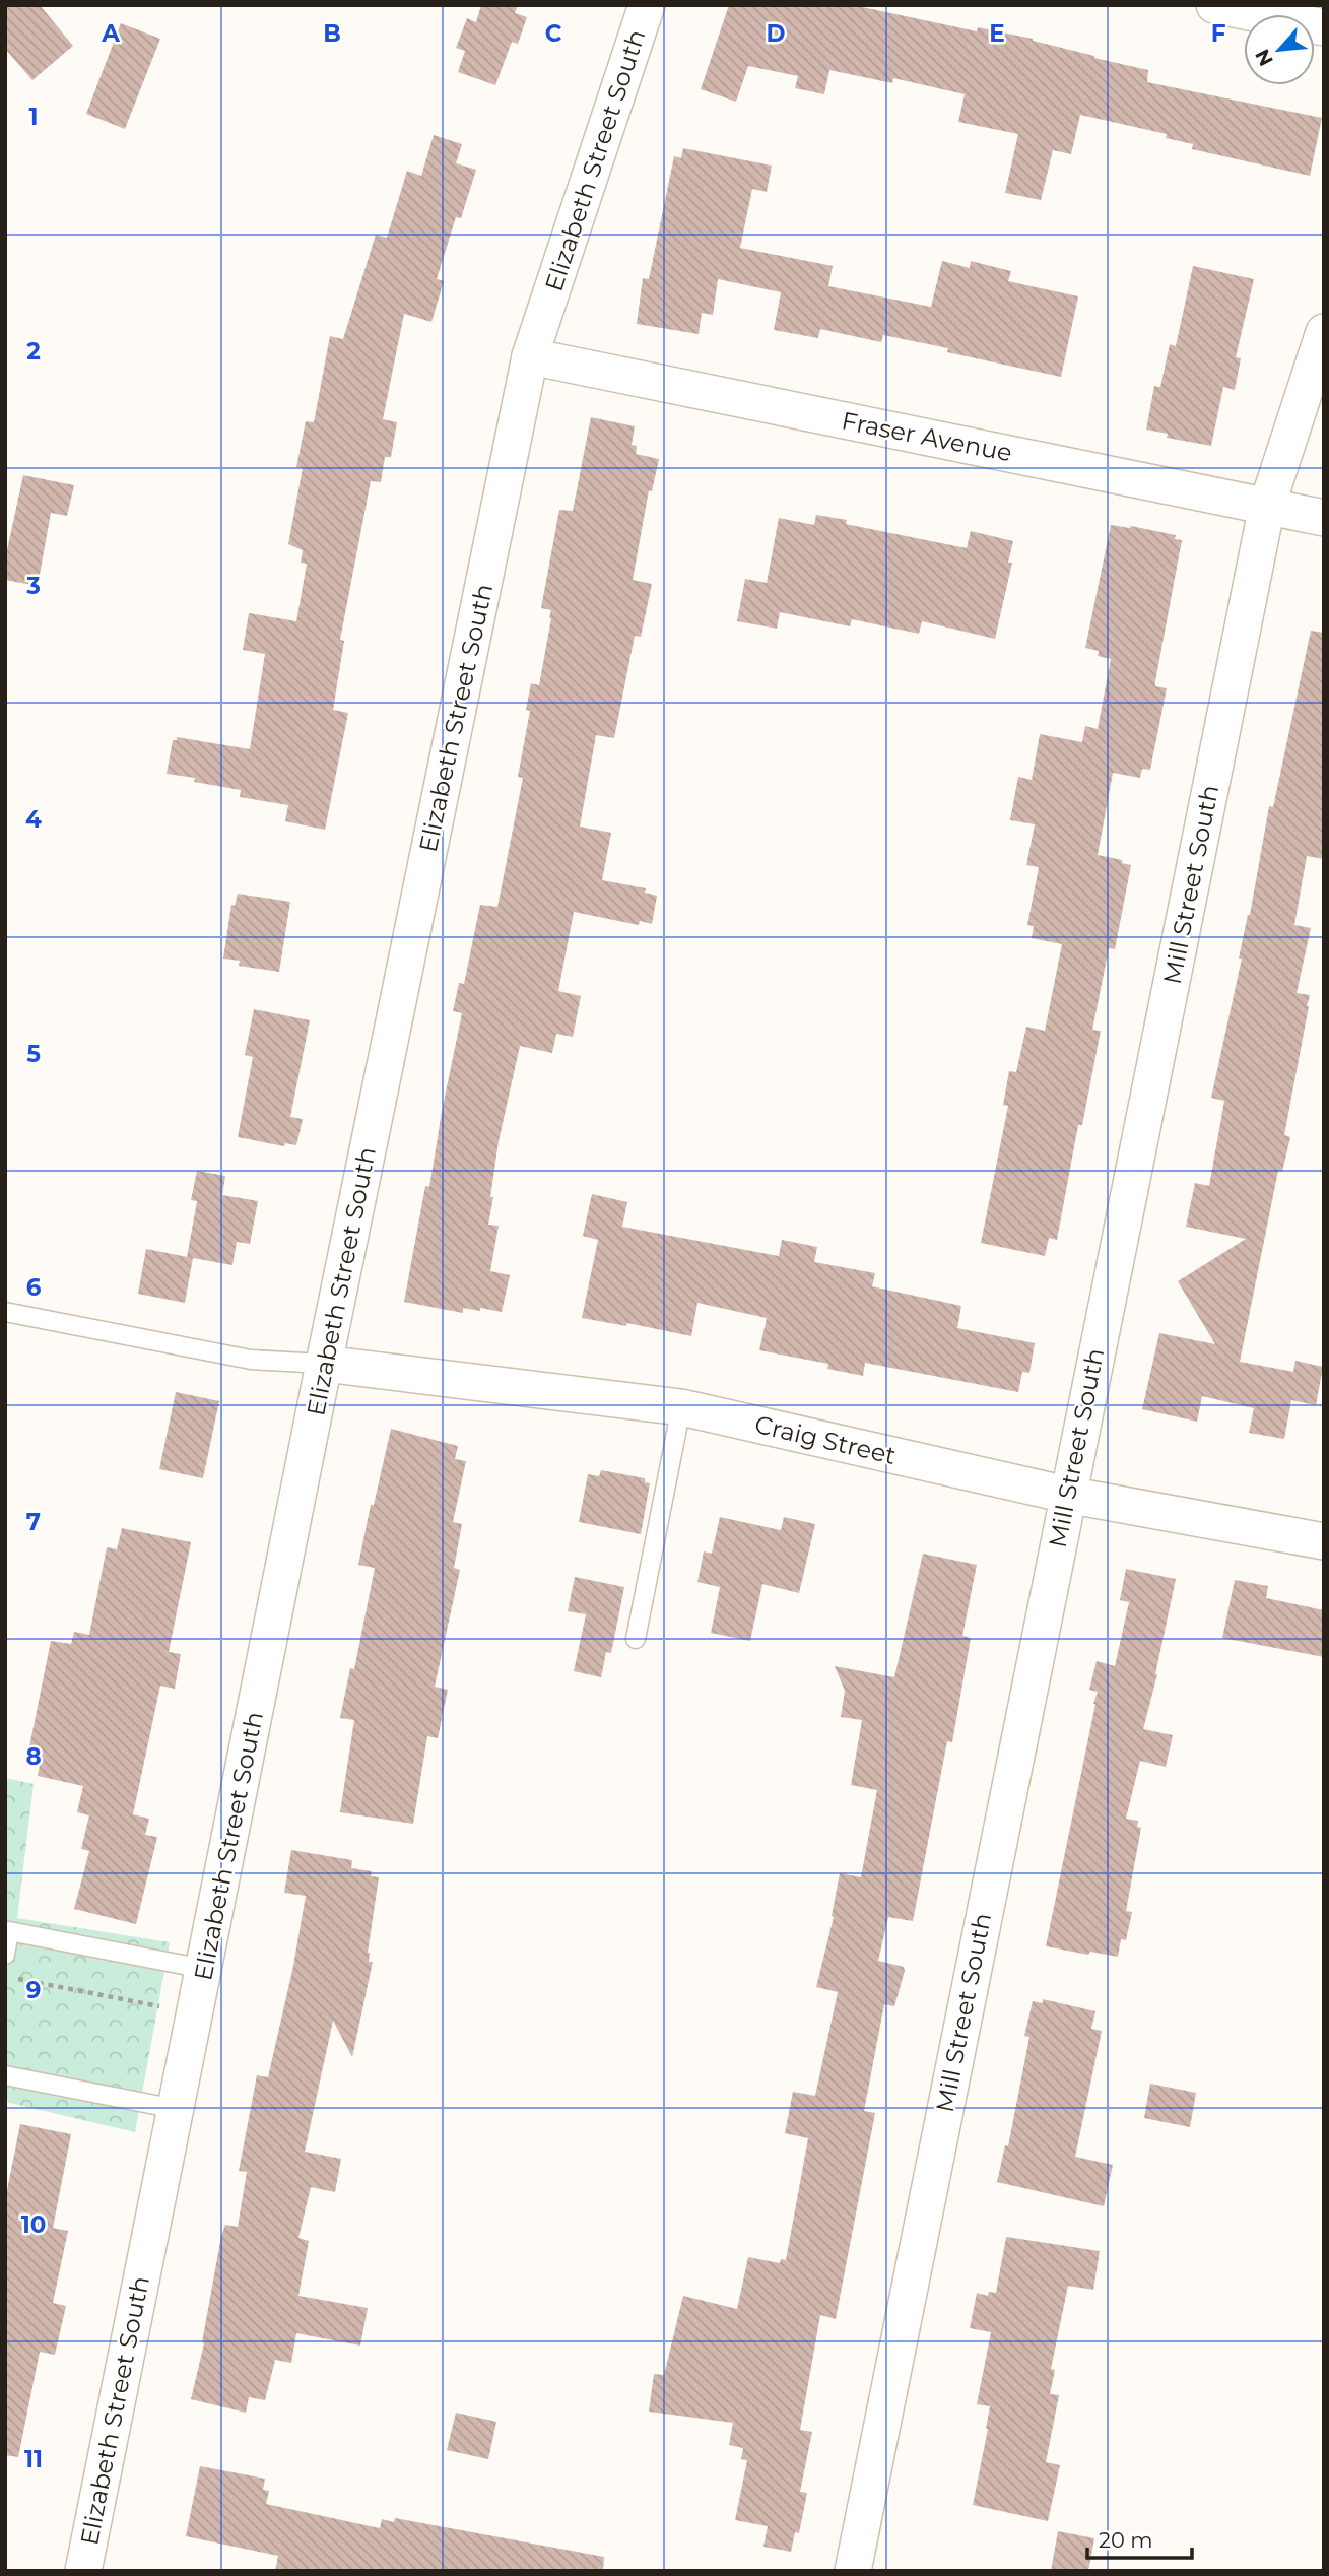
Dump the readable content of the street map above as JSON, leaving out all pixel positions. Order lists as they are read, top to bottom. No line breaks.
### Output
{"streets":{"street":["Elizabeth Street South","Fraser Avenue","Mill Street South","Craig Street"]},"crossings":[["Elizabeth Street South","Fraser Avenue"],["Elizabeth Street South","Craig Street"],["Fraser Avenue","Mill Street South"],["Mill Street South","Craig Street"]],"scale_bar":"20 m","north":"bottom left","grid":{"columns":["A","B","C","D","E","F"],"rows":["1","2","3","4","5","6","7","8","9","10","11"]}}
